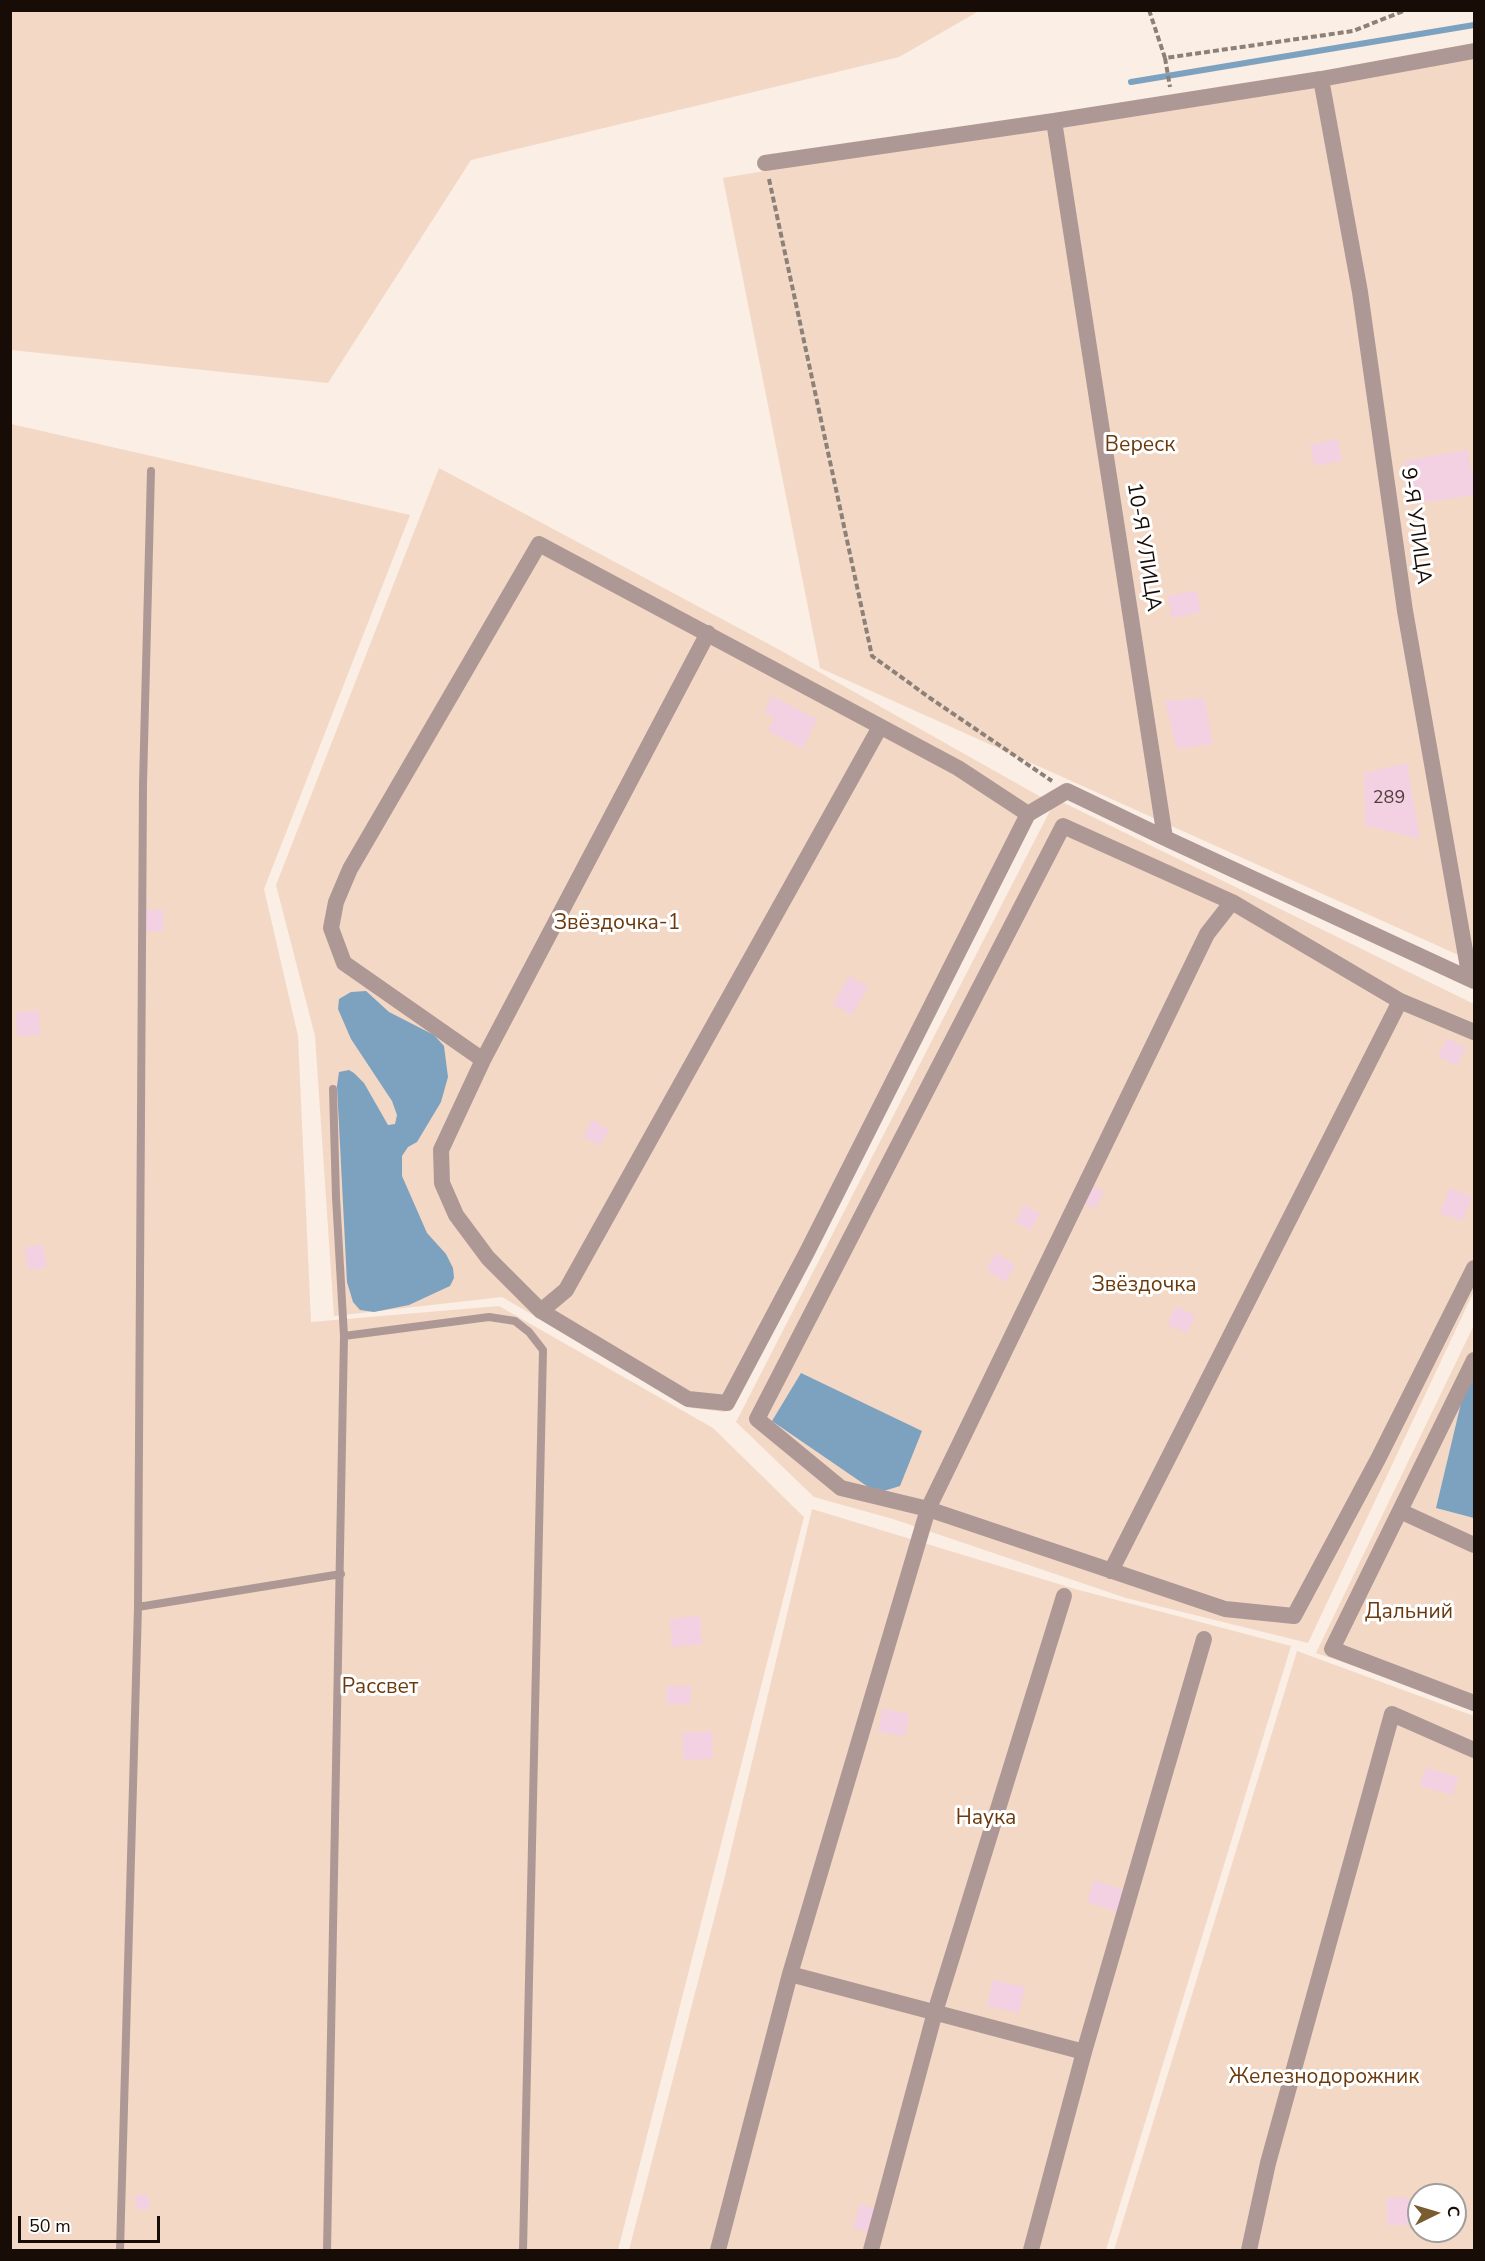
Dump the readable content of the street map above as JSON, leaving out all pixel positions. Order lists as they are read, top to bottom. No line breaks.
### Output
{"streets":{"street":["9-Я УЛИЦА","10-Я УЛИЦА"]},"parks":["Вереск","Звёздочка-1","Звёздочка","Дальний","Рассвет","Наука","Железнодорожник"],"house_numbers":["289"],"scale_bar":"50 m","north":"right"}
